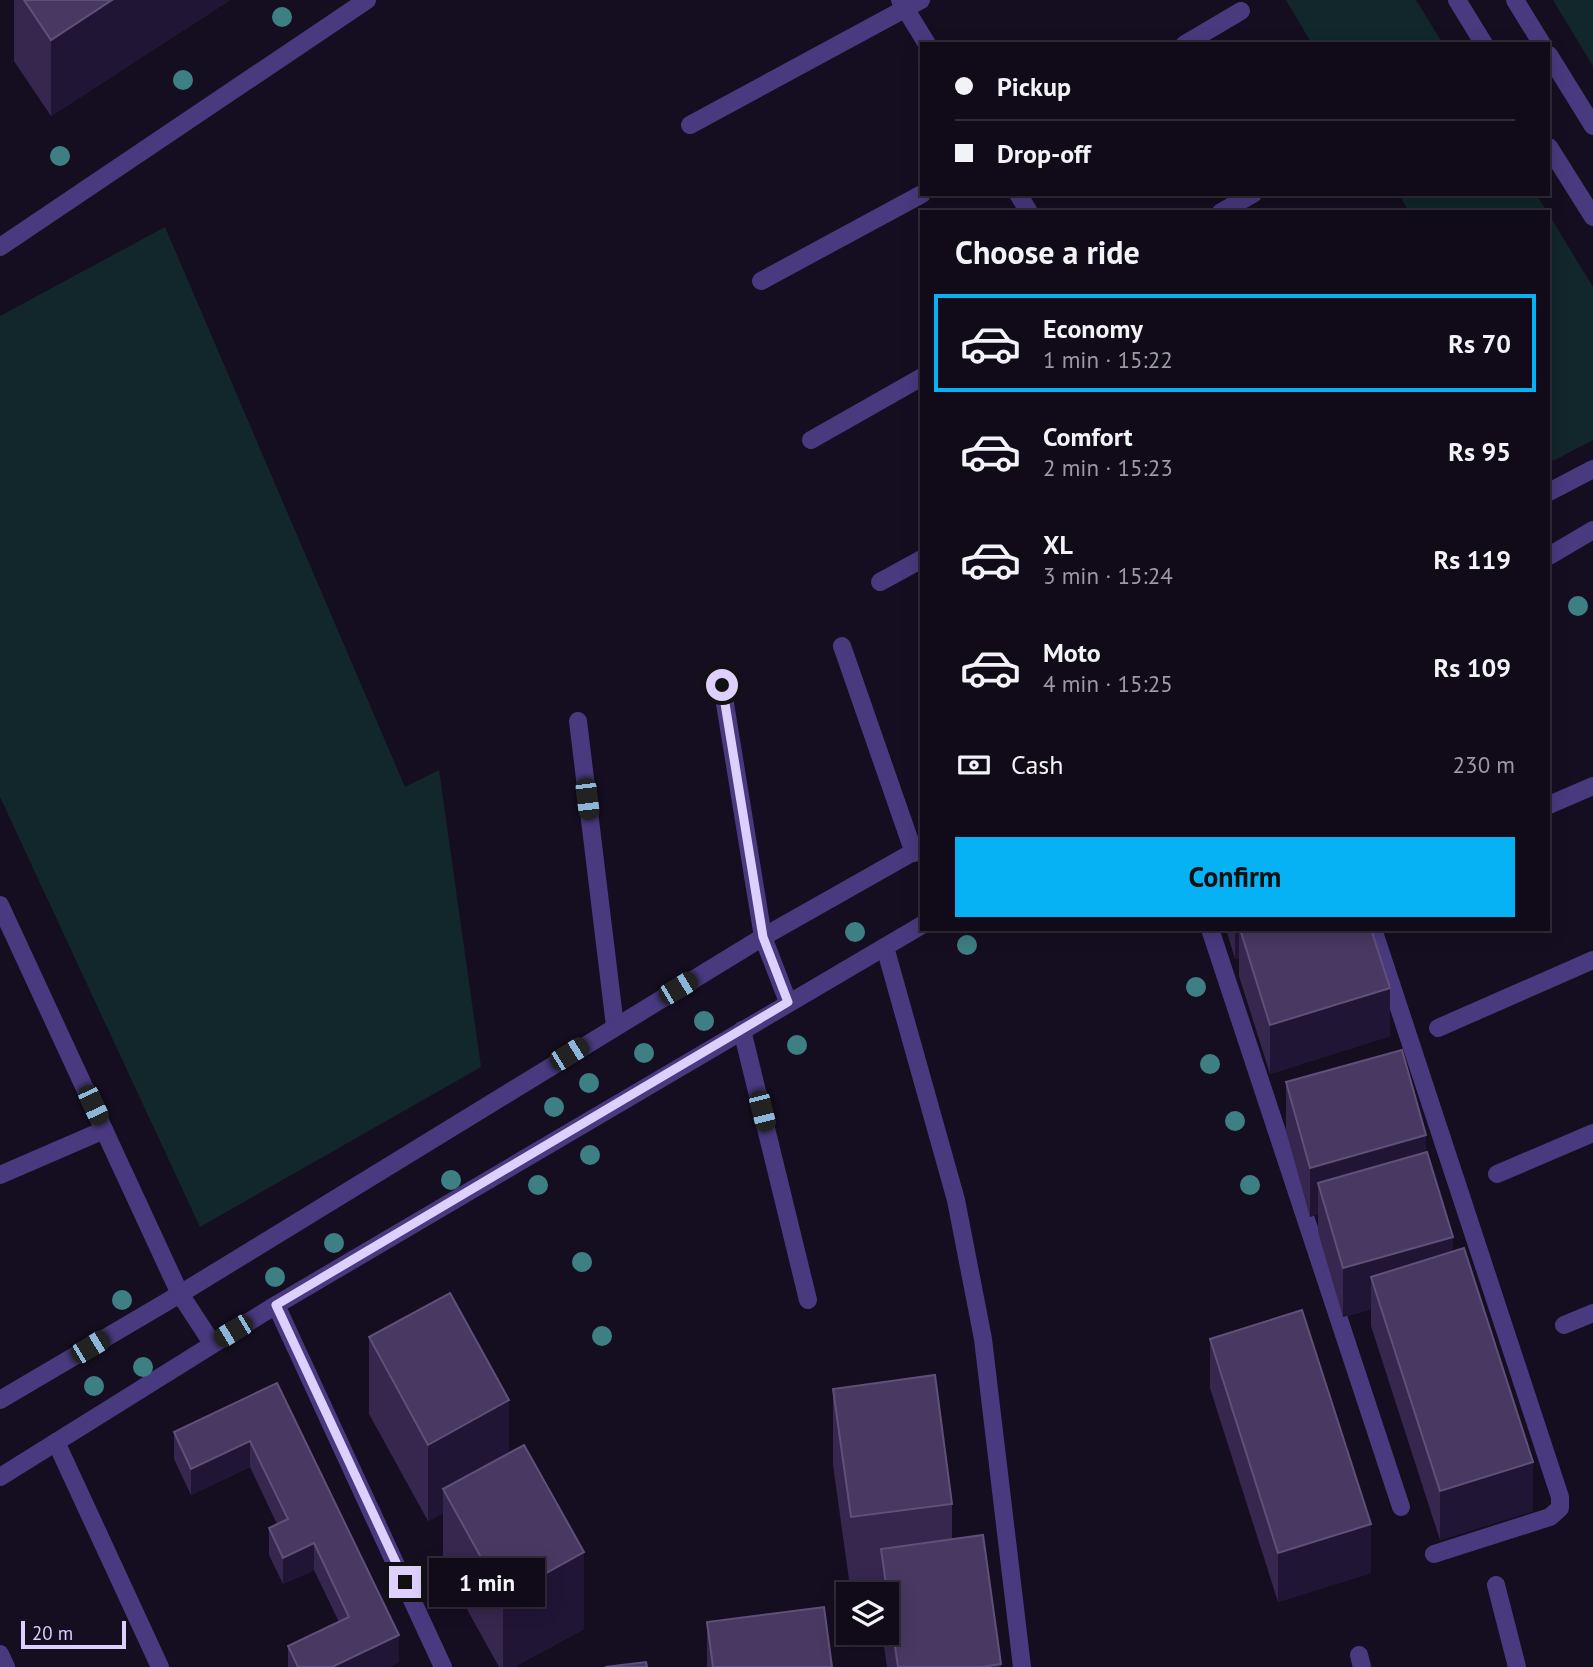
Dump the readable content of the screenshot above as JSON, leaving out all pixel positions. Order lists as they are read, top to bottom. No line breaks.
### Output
{"scale_bar":"20 m","page":{"banner":["Pickup","Drop-off"],"heading":"Choose a ride","list":[{"name":"Economy","note":"1 min · 15:22","value":"Rs 70"},{"name":"Comfort","note":"2 min · 15:23","value":"Rs 95"},{"name":"XL","note":"3 min · 15:24","value":"Rs 119"},{"name":"Moto","note":"4 min · 15:25","value":"Rs 109"}],"pay":["Cash","230 m"],"buttons":"Confirm","bubble":"1 min","scale":"20 m"}}
